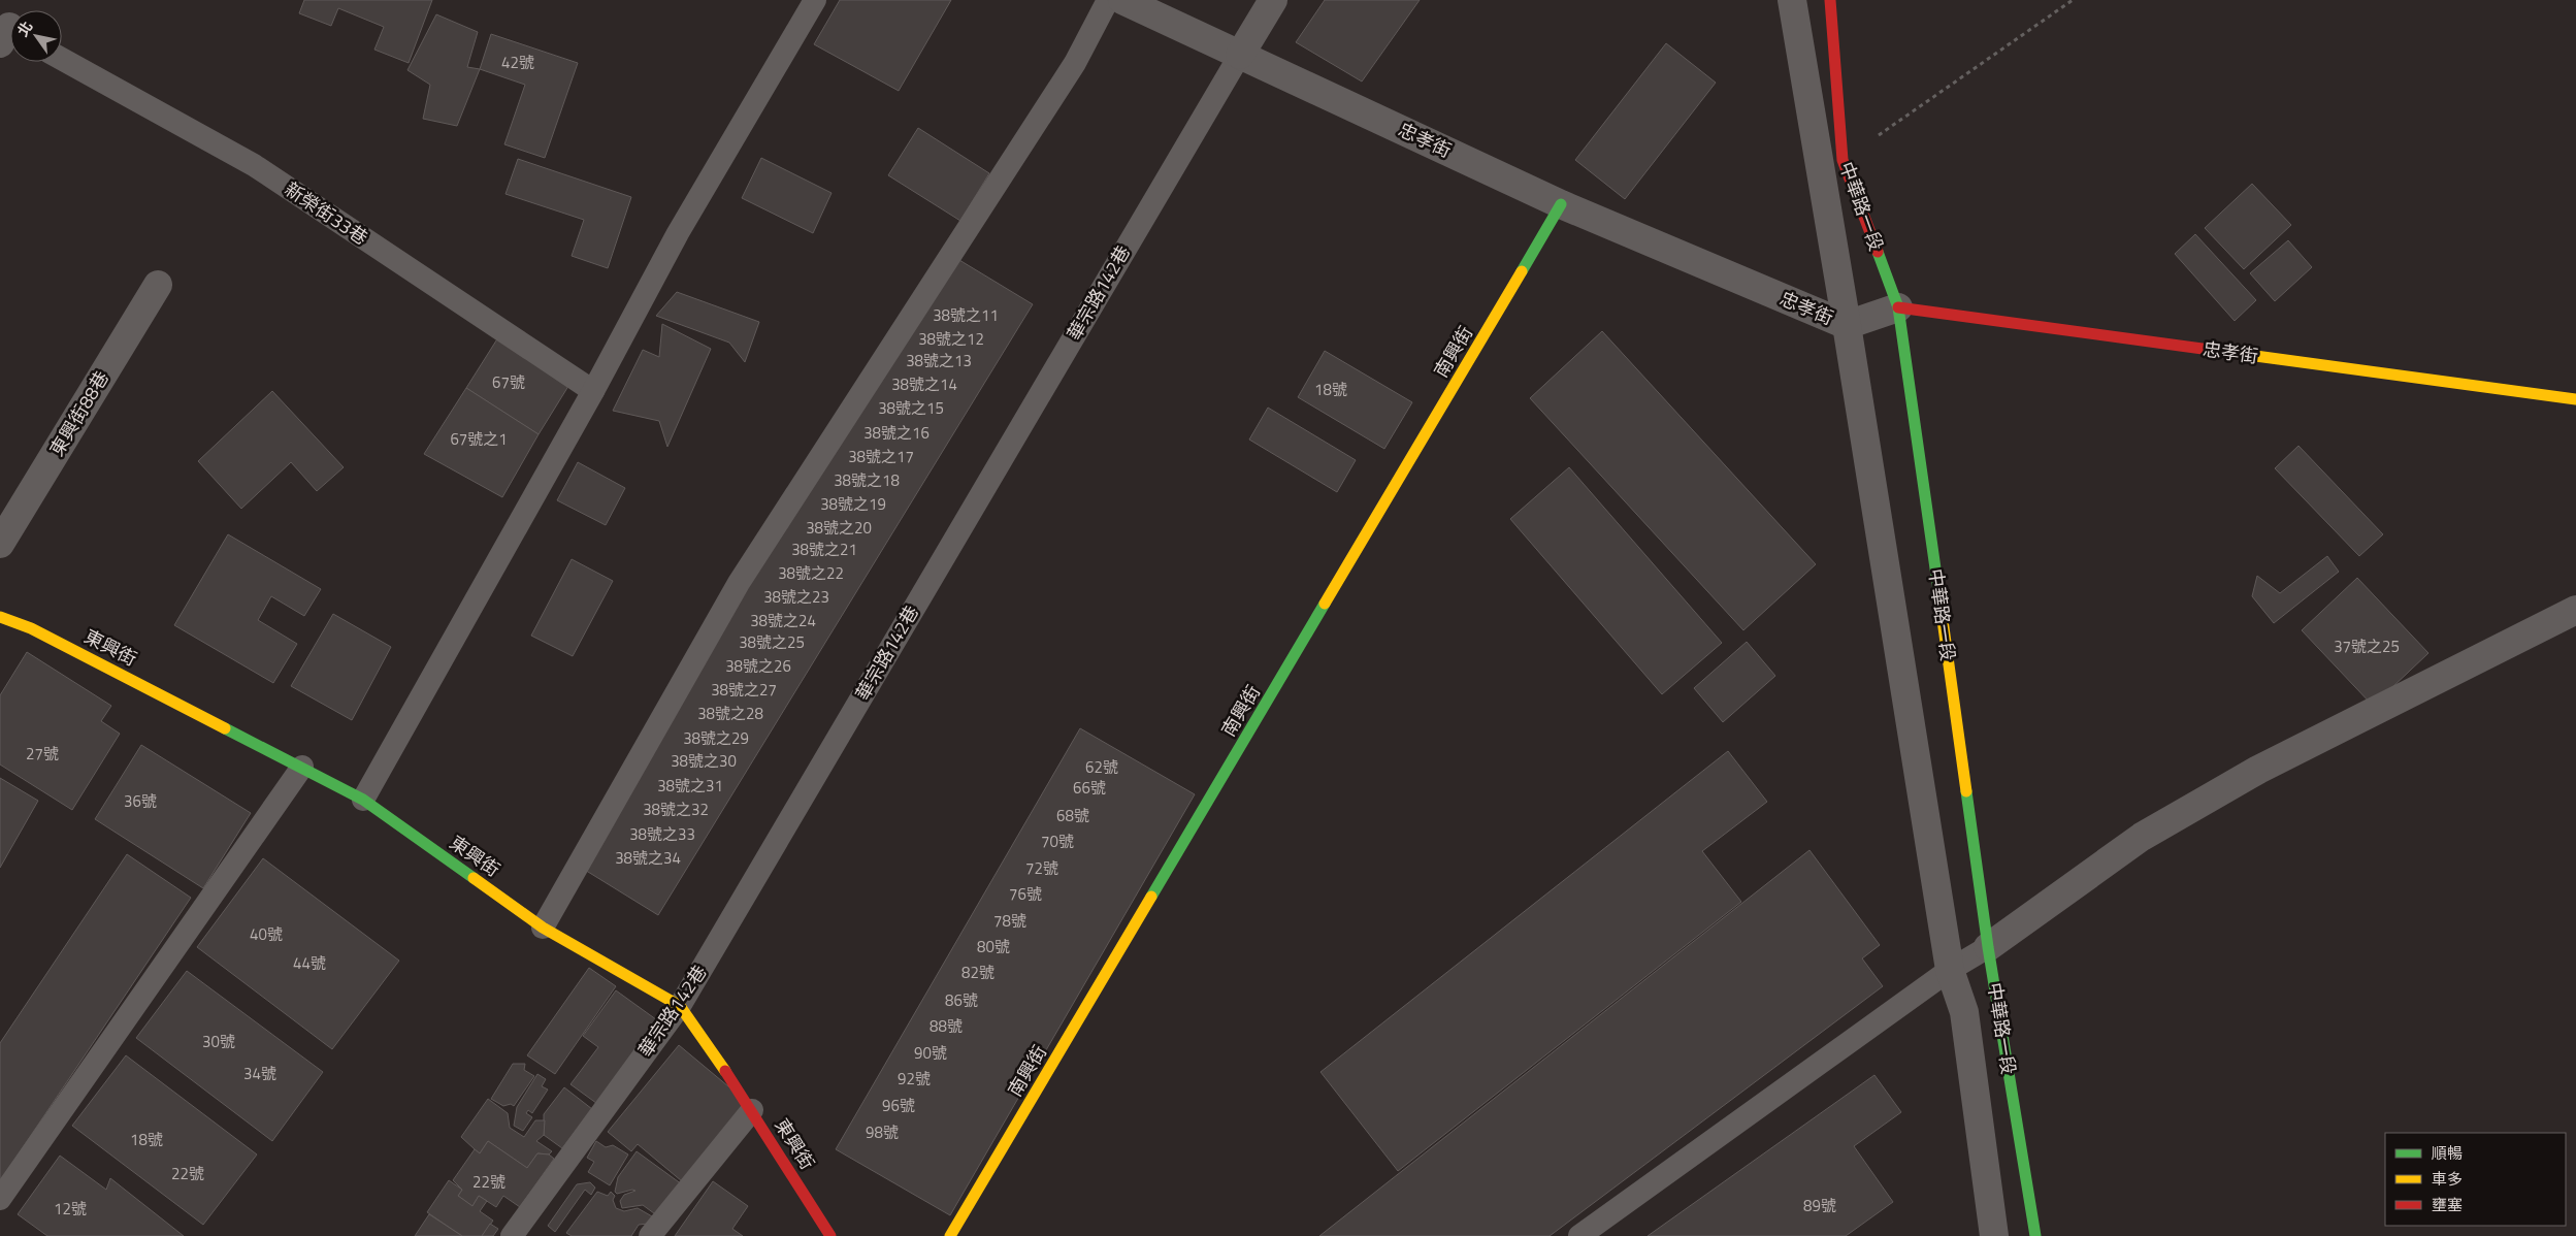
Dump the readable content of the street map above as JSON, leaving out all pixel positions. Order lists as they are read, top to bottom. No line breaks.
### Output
{"streets":{"street":["忠孝街","中華路一段","南興街","東興街88巷","東興街"],"lane":["新榮街33巷","華宗路142巷"]},"crossings":[["忠孝街","中華路一段"],["忠孝街","華宗路142巷"],["忠孝街","南興街"],["華宗路142巷","東興街"]],"house_numbers":["42號","38號之11","38號之12","38號之13","67號","38號之14","18號","38號之15","38號之16","67號之1","38號之17","38號之18","38號之19","38號之20","38號之21","38號之22","38號之23","38號之24","38號之25","37號之25","38號之26","38號之27","38號之28","38號之29","27號","38號之30","62號","38號之31","66號","36號","38號之32","68號","38號之33","70號","38號之34","72號","76號","78號","40號","80號","44號","82號","86號","88號","30號","90號","34號","92號","96號","98號","18號","22號","22號","89號","12號"],"legend":["順暢","車多","壅塞"],"north":"top left"}
